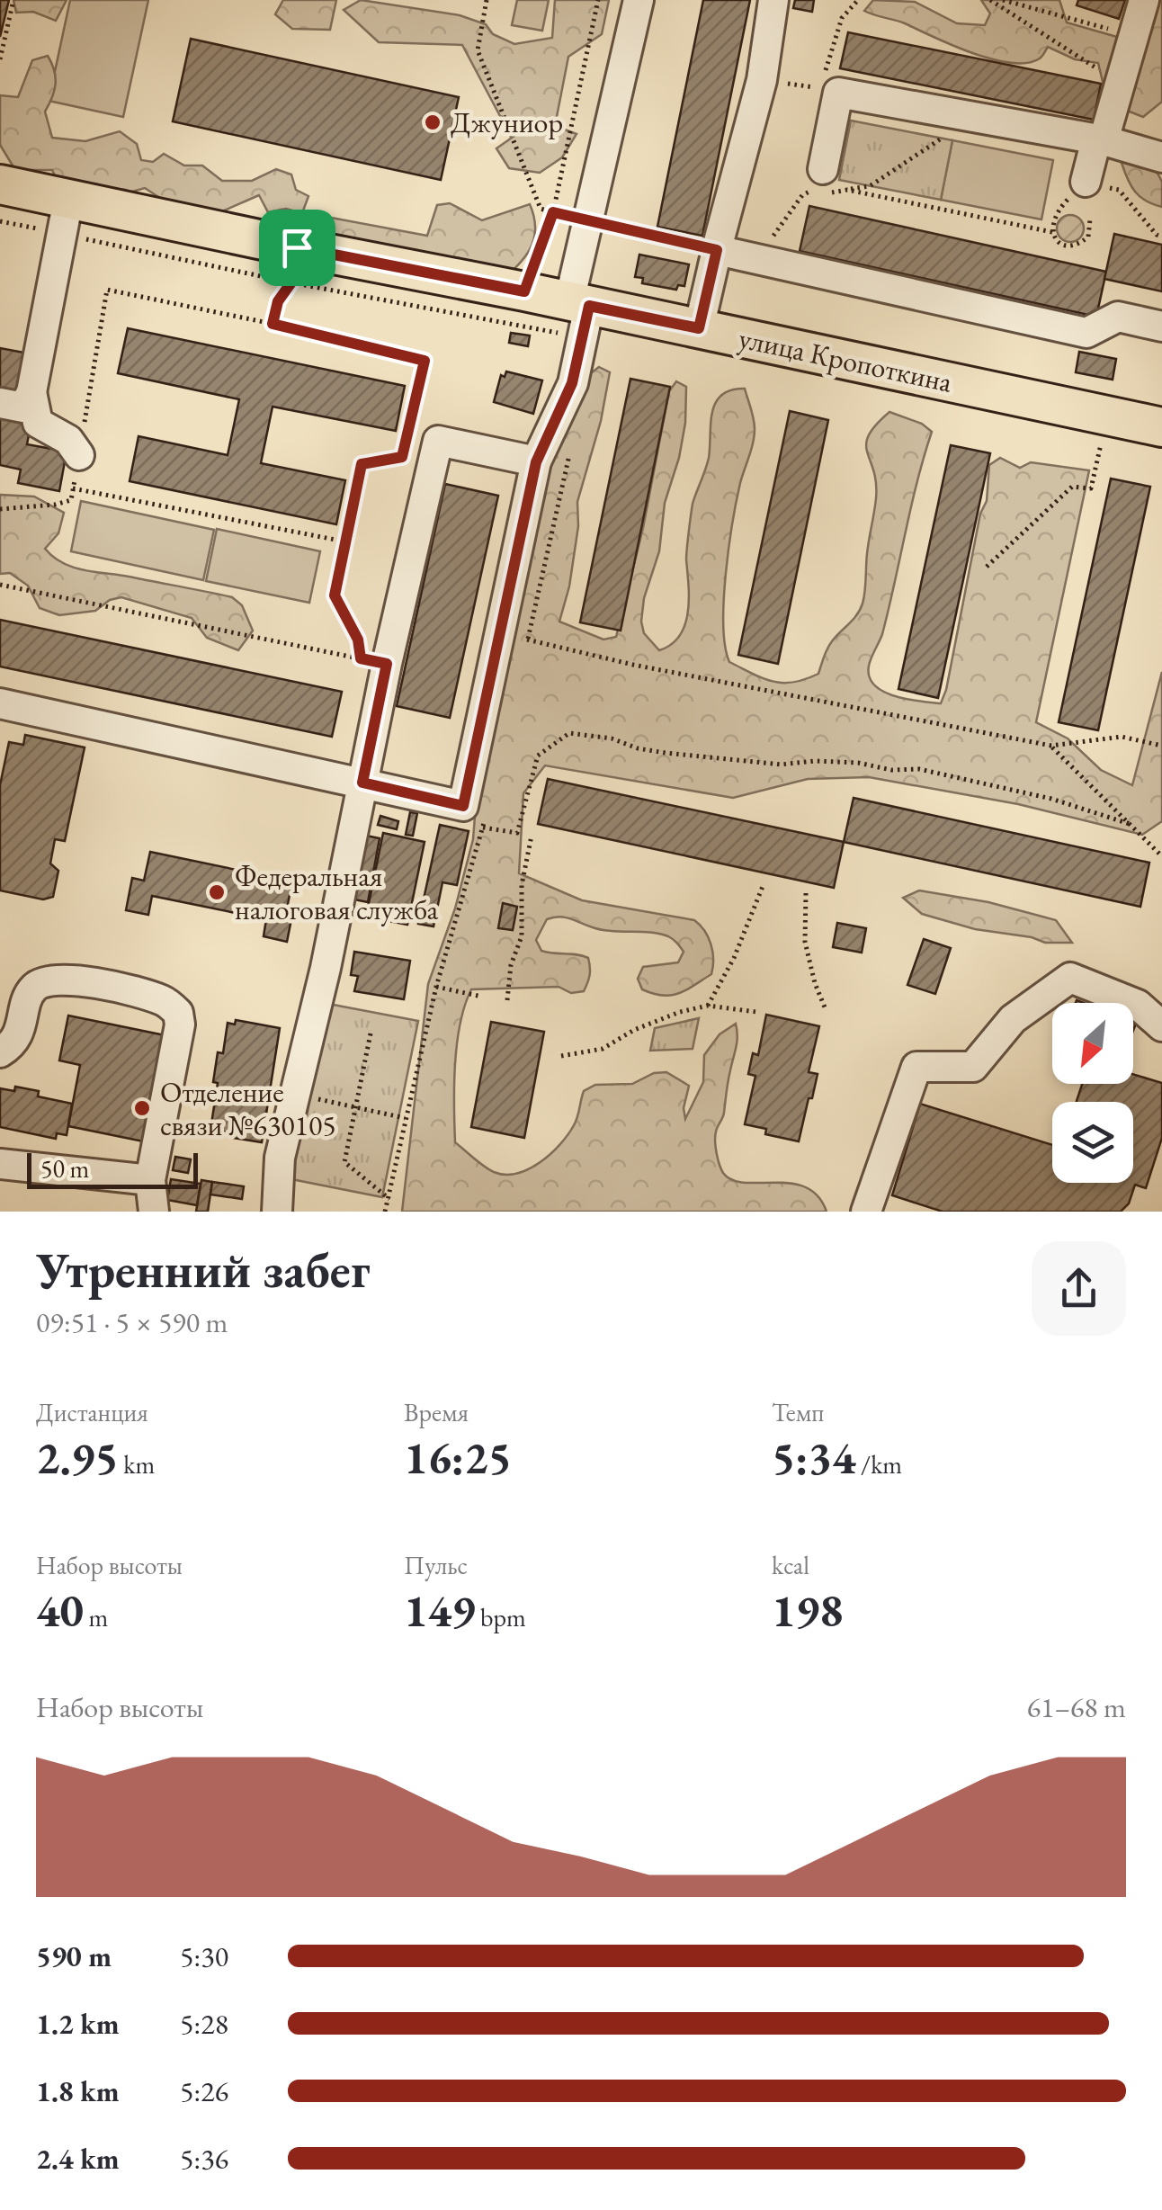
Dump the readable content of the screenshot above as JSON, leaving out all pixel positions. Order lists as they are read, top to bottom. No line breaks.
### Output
{"streets":{"main road":["улица Кропоткина"]},"places":["Джуниор","Федеральная налоговая служба","Отделение связи №630105"],"scale_bar":"50 m","north":"bottom left","page":{"scale":"50 m","heading":["Утренний забег","09:51 · 5 × 590 m"],"stats":[["Дистанция","2.95 km"],["Время","16:25"],["Темп","5:34 /km"],["Набор высоты","40 m"],["Пульс","149 bpm"],["kcal","198"]],"chart":["Набор высоты","61–68 m"],"list":[{"name":"590 m","note":"5:30"},{"name":"1.2 km","note":"5:28"},{"name":"1.8 km","note":"5:26"},{"name":"2.4 km","note":"5:36"}]}}
